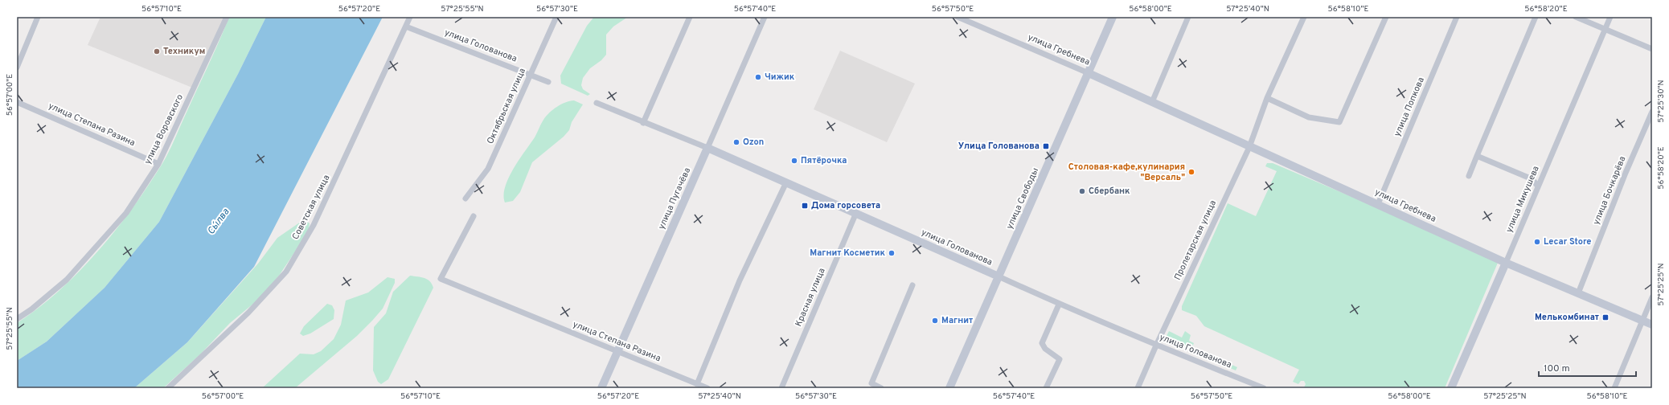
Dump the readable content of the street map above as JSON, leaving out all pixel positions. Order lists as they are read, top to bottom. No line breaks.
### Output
{"streets":{"street":["улица Голованова","улица Гребнева","Октябрьская улица","улица Попкова","улица Степана Разина","улица Воровского","улица Бочкарёва","улица Пугачёва","улица Свободы","улица Микушева","Советская улица","Пролетарская улица","Красная улица"]},"crossings":[["улица Голованова","Октябрьская улица"],["улица Голованова","улица Пугачёва"],["улица Голованова","улица Свободы"],["улица Голованова","Советская улица"],["улица Голованова","Пролетарская улица"],["улица Голованова","Красная улица"],["улица Гребнева","улица Попкова"],["улица Гребнева","улица Бочкарёва"],["улица Гребнева","улица Свободы"],["улица Гребнева","улица Микушева"],["улица Гребнева","Пролетарская улица"],["улица Степана Разина","улица Воровского"],["улица Степана Разина","улица Пугачёва"]],"water":["Сы́лва"],"places":{"other":["Техникум","Чижик","Ozon","Пятёрочка","Столовая-кафе,кулинария \"Версаль\"","Сбербанк","Lecar Store","Магнит Косметик","Магнит"],"transit":["Улица Голованова","Дома горсовета","Мелькомбинат"]},"scale_bar":"100 m","coordinates":["56°57'10\"E","56°57'20\"E","57°25'55\"N","56°57'30\"E","56°57'40\"E","56°57'50\"E","56°58'00\"E","57°25'40\"N","56°58'10\"E","56°58'20\"E","56°57'00\"E","57°25'30\"N","57°25'25\"N"]}
